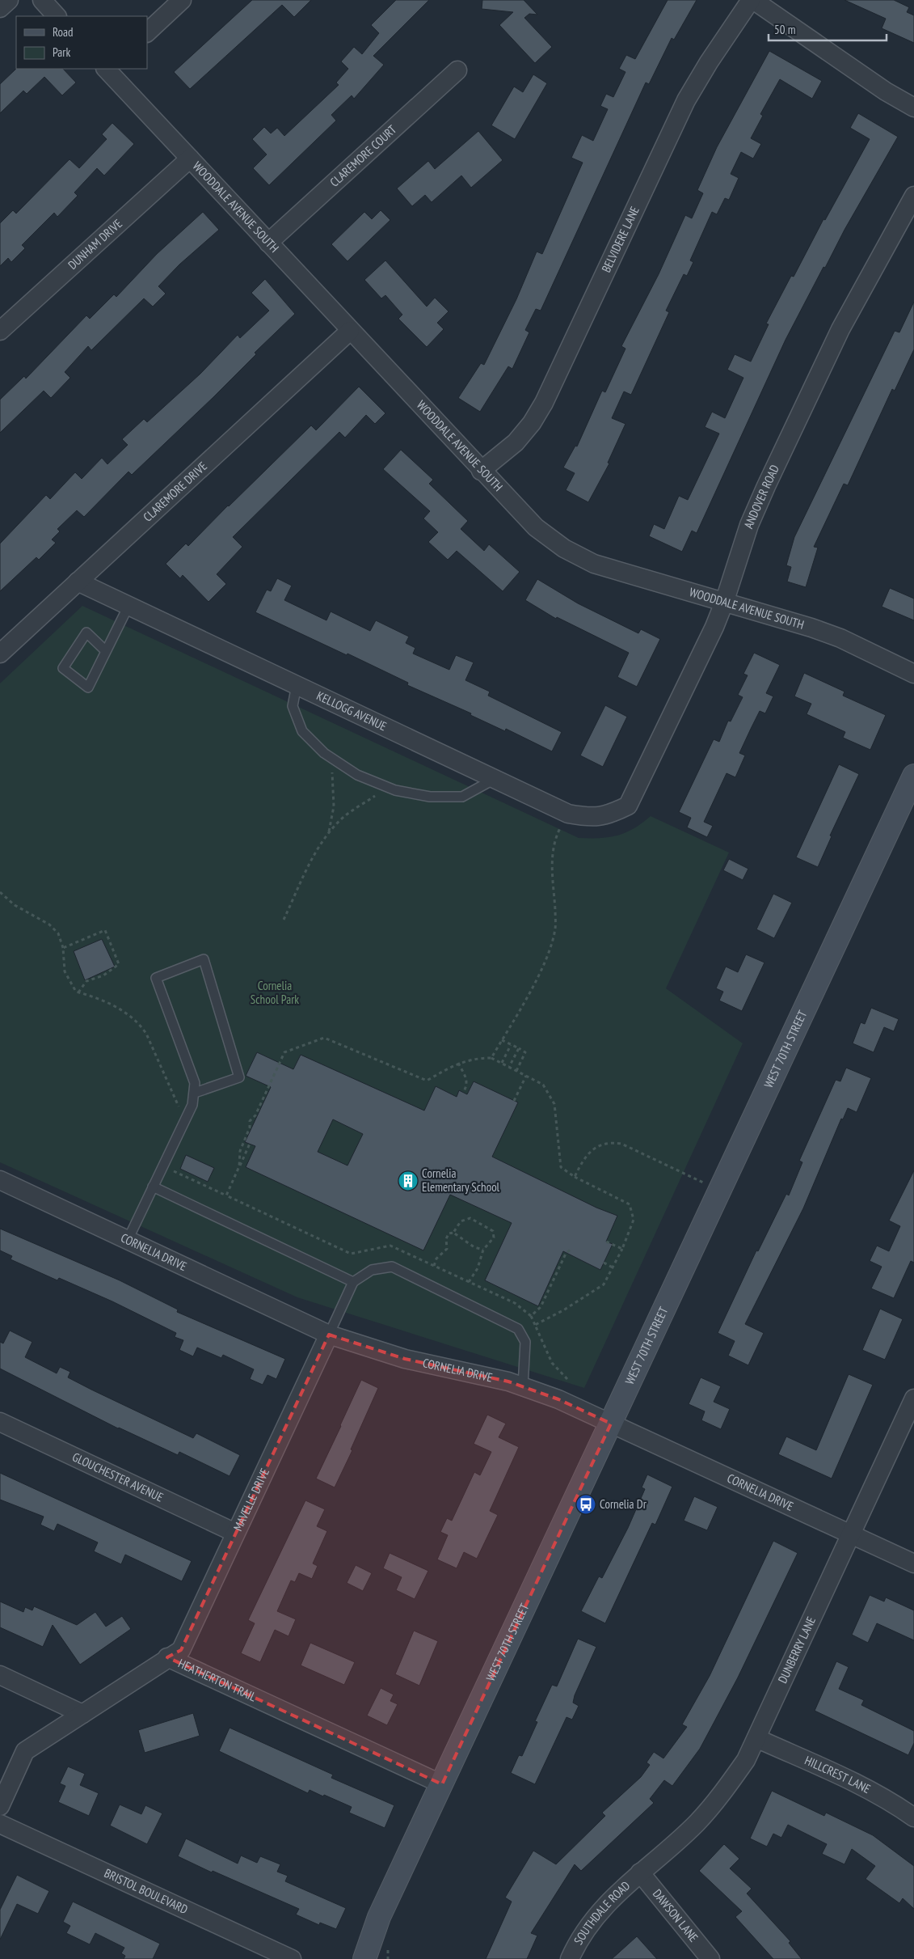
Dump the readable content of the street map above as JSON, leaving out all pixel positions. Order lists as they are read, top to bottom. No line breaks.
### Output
{"streets":{"street":["CLAREMORE COURT","WOODDALE AVENUE SOUTH","BELVIDERE LANE","DUNHAM DRIVE","CLAREMORE DRIVE","ANDOVER ROAD","KELLOGG AVENUE","WEST 70TH STREET","CORNELIA DRIVE","GLOUCHESTER AVENUE","MAVELLE DRIVE","DUNBERRY LANE","HEATHERTON TRAIL","HILLCREST LANE","BRISTOL BOULEVARD","SOUTHDALE ROAD","DAWSON LANE"]},"crossings":[["CLAREMORE COURT","WOODDALE AVENUE SOUTH"],["WOODDALE AVENUE SOUTH","BELVIDERE LANE"],["WOODDALE AVENUE SOUTH","DUNHAM DRIVE"],["WOODDALE AVENUE SOUTH","CLAREMORE DRIVE"],["WOODDALE AVENUE SOUTH","ANDOVER ROAD"],["CLAREMORE DRIVE","KELLOGG AVENUE"],["ANDOVER ROAD","KELLOGG AVENUE"],["WEST 70TH STREET","CORNELIA DRIVE"],["WEST 70TH STREET","HEATHERTON TRAIL"],["CORNELIA DRIVE","MAVELLE DRIVE"],["CORNELIA DRIVE","DUNBERRY LANE"],["GLOUCHESTER AVENUE","MAVELLE DRIVE"],["MAVELLE DRIVE","HEATHERTON TRAIL"],["DUNBERRY LANE","HILLCREST LANE"],["DUNBERRY LANE","SOUTHDALE ROAD"],["DUNBERRY LANE","DAWSON LANE"],["SOUTHDALE ROAD","DAWSON LANE"]],"parks":["Cornelia School Park"],"places":{"building":["Cornelia Elementary School"],"bus stop":["Cornelia Dr"]},"legend":["Road","Park"],"scale_bar":"50 m"}
